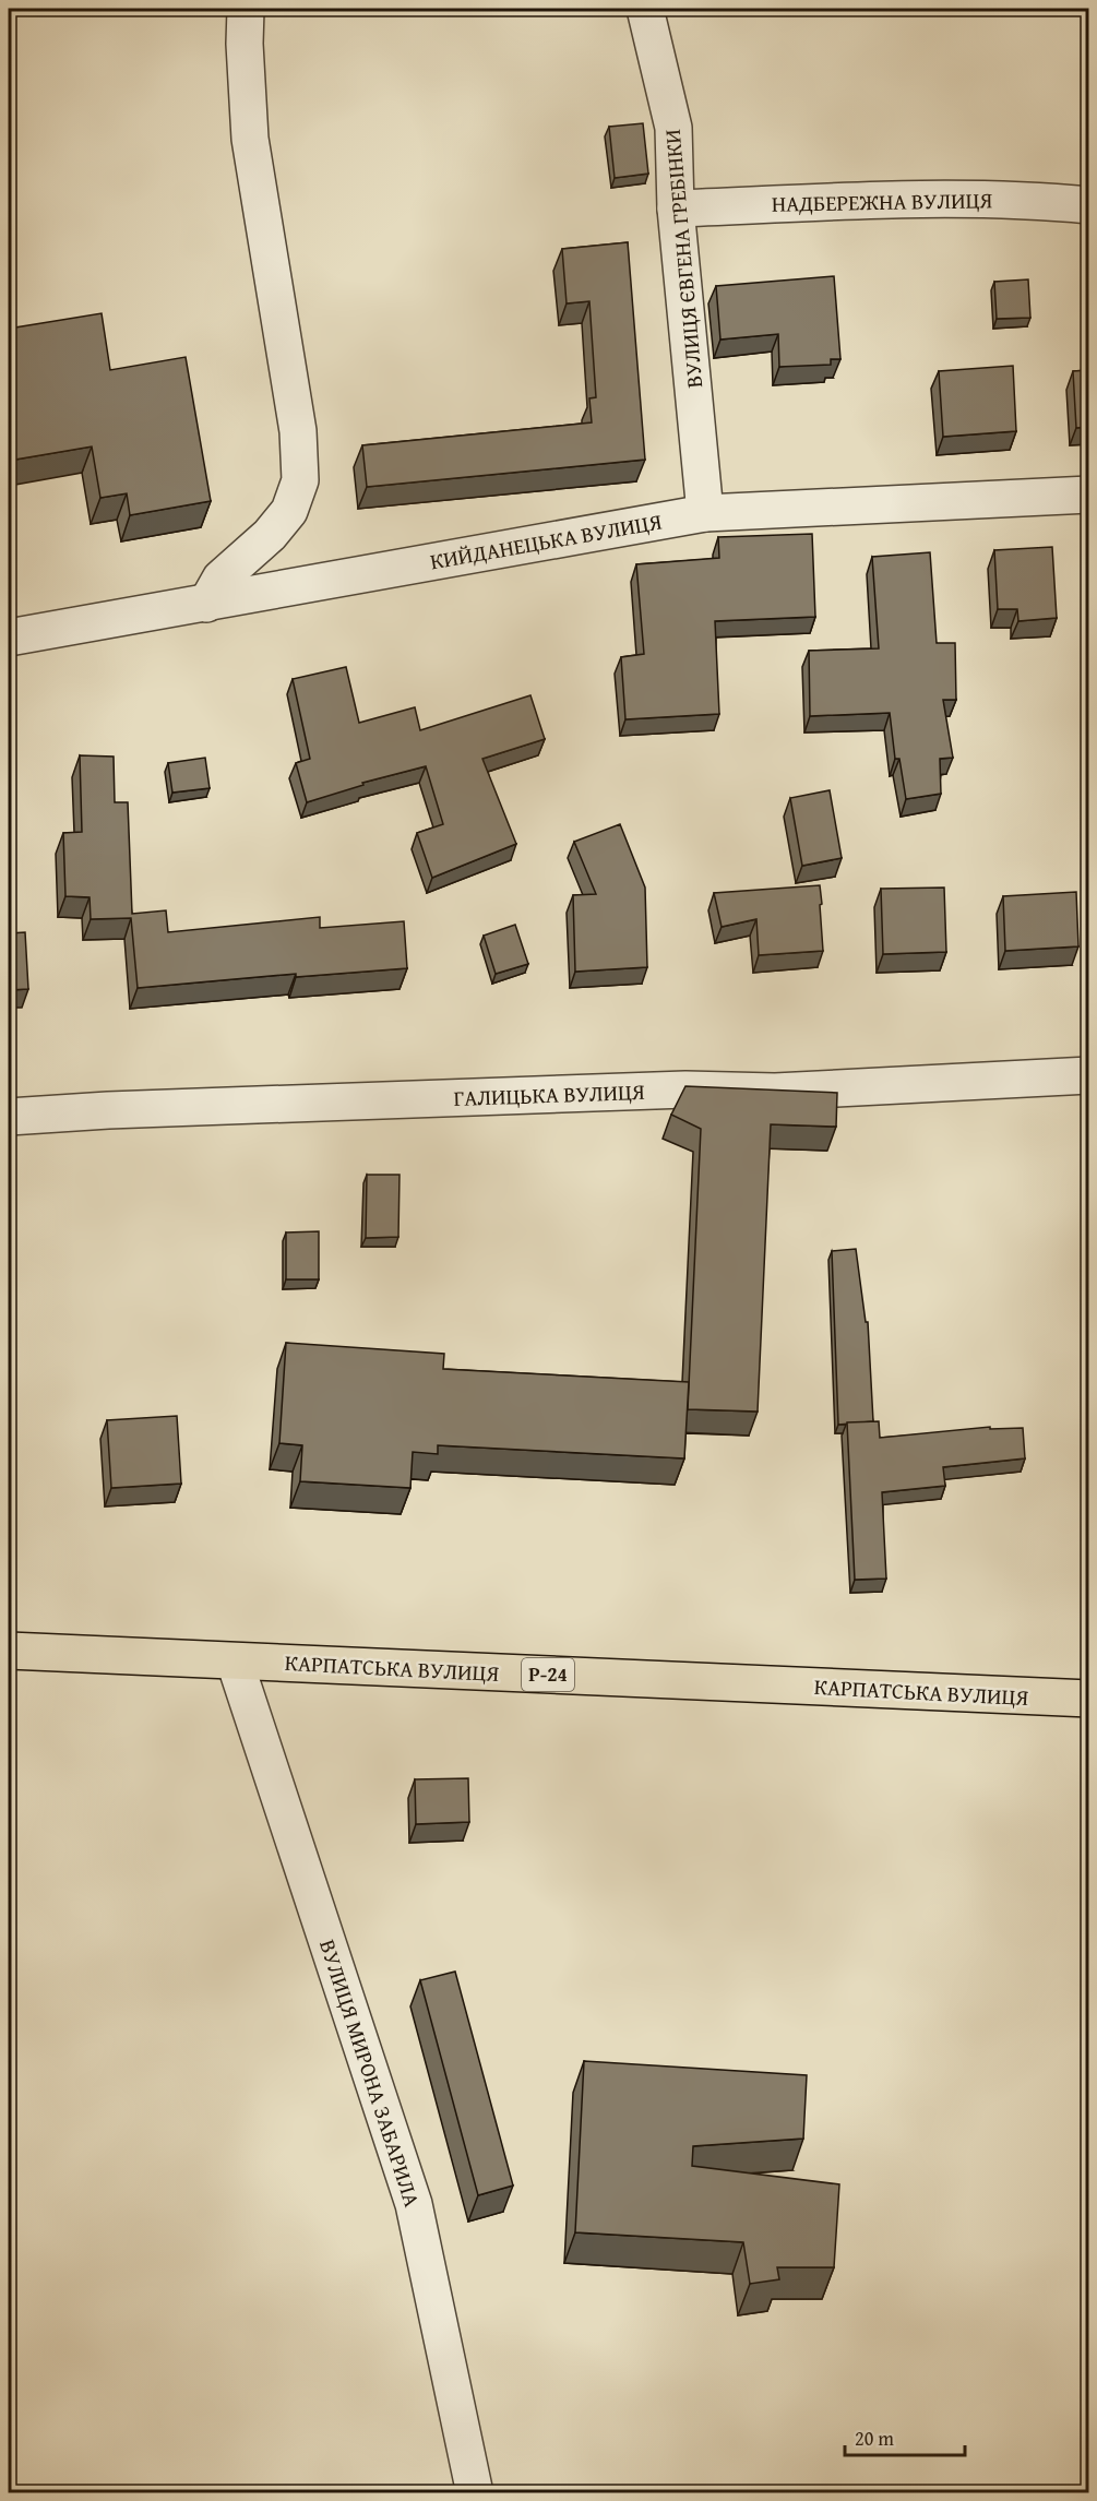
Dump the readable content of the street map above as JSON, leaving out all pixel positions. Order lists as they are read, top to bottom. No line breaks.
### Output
{"streets":{"main road":["КАРПАТСЬКА ВУЛИЦЯ","Р-24"],"street":["НАДБЕРЕЖНА ВУЛИЦЯ","ВУЛИЦЯ ЄВГЕНА ГРЕБІНКИ","КИЙДАНЕЦЬКА ВУЛИЦЯ","ГАЛИЦЬКА ВУЛИЦЯ","ВУЛИЦЯ МИРОНА ЗАБАРИЛА"]},"crossings":[["НАДБЕРЕЖНА ВУЛИЦЯ","ВУЛИЦЯ ЄВГЕНА ГРЕБІНКИ"],["ВУЛИЦЯ ЄВГЕНА ГРЕБІНКИ","КИЙДАНЕЦЬКА ВУЛИЦЯ"],["КАРПАТСЬКА ВУЛИЦЯ","ВУЛИЦЯ МИРОНА ЗАБАРИЛА"]],"scale_bar":"20 m"}
